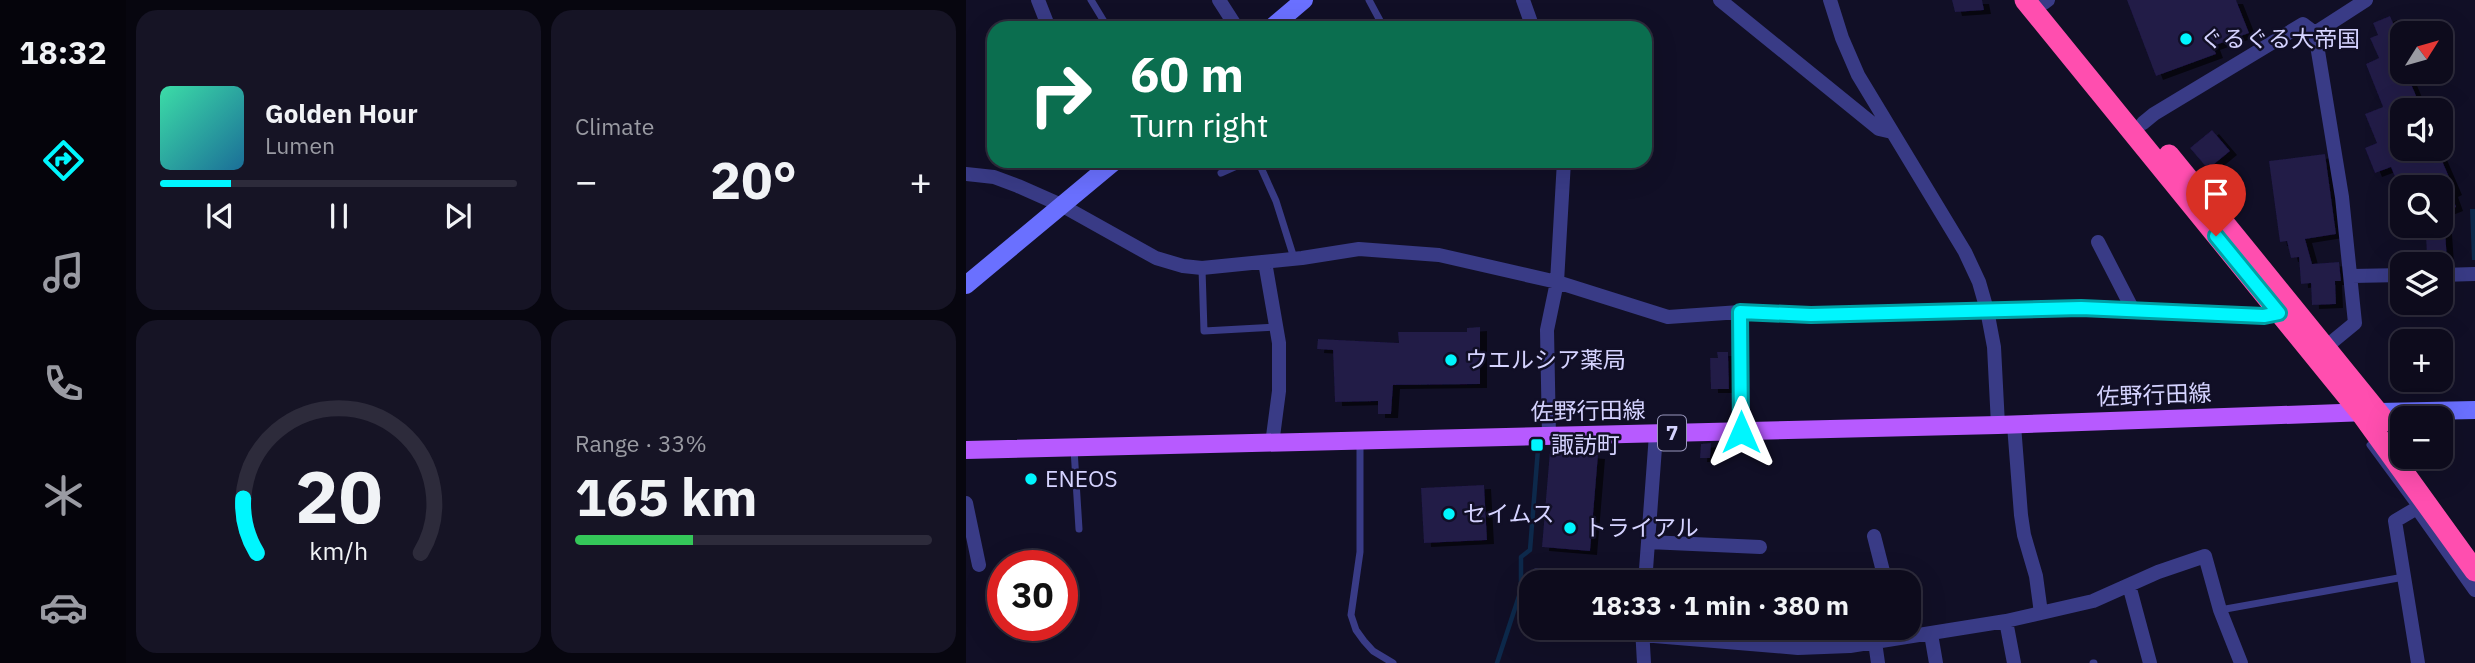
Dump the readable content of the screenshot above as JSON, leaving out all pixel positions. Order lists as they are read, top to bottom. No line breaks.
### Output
{"streets":{"main road":["佐野行田線","7"]},"places":{"other":["ぐるぐる大帝国","ウエルシア薬局","ENEOS","セイムス","トライアル"],"transit":["諏訪町"]},"north":"top right","page":{"tabs":"18:32","tile":["Climate",["Range · 33%","165 km"]],"map_buttons":["+","−"],"turn":["60 m","Turn right"],"song":["Golden Hour","Lumen"],"heat":["−","20°","+"],"limit":"30","trip":"18:33 · 1 min · 380 m","gauge":["20","km/h"]}}
